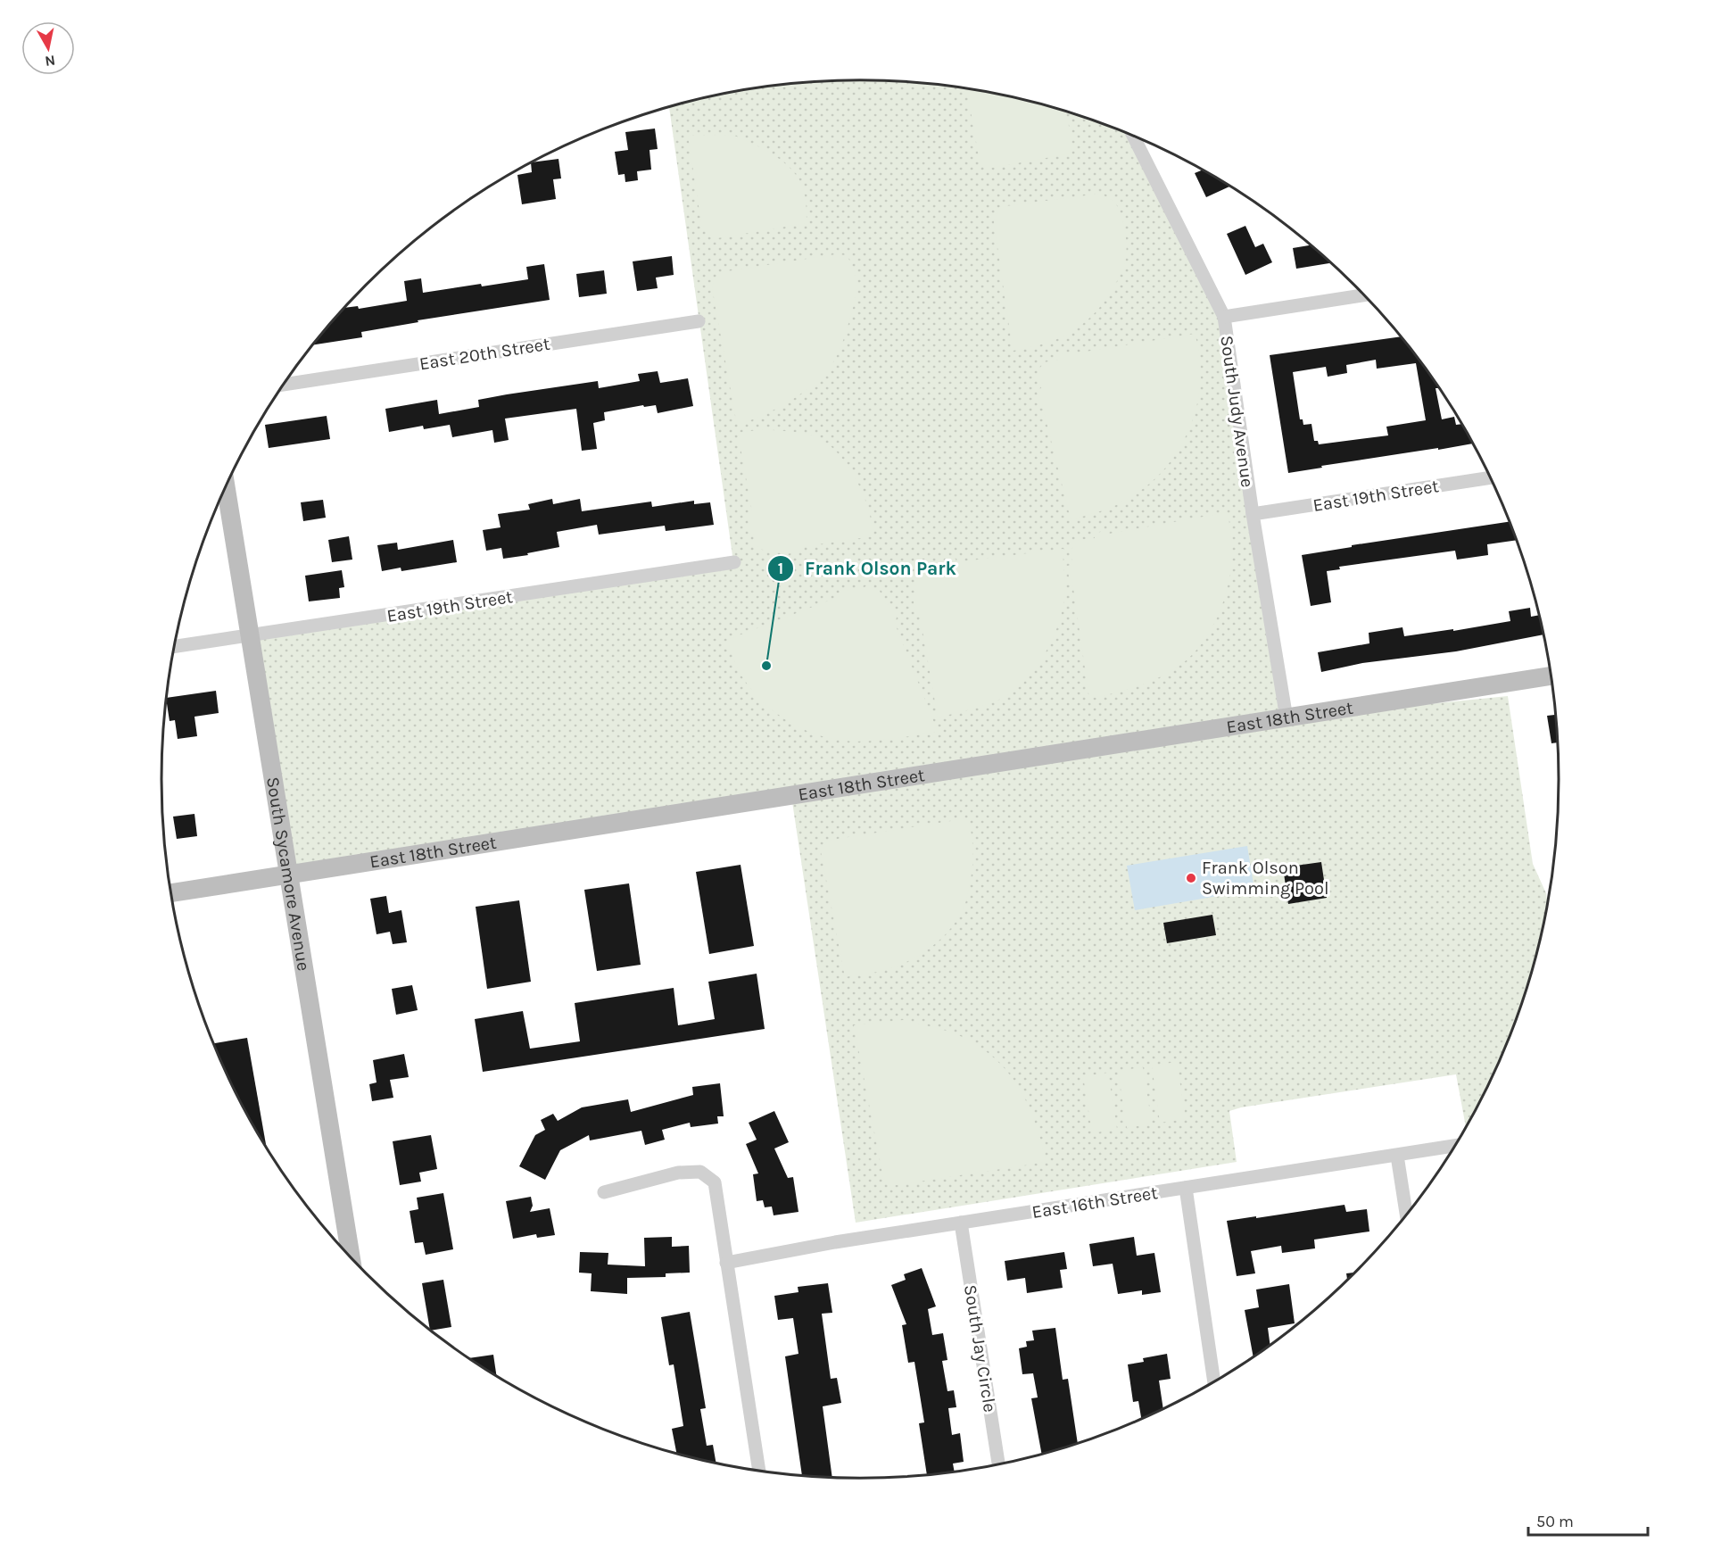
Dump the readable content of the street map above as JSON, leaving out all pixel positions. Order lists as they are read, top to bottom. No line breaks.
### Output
{"streets":{"street":["East 20th Street","South Judy Avenue","East 19th Street","East 18th Street","South Sycamore Avenue","East 16th Street","South Jay Circle"]},"crossings":[["South Judy Avenue","East 19th Street"],["South Judy Avenue","East 18th Street"],["East 19th Street","South Sycamore Avenue"],["East 18th Street","South Sycamore Avenue"],["East 16th Street","South Jay Circle"]],"places":["Frank Olson Park","Frank Olson Swimming Pool"],"scale_bar":"50 m","north":"bottom"}
